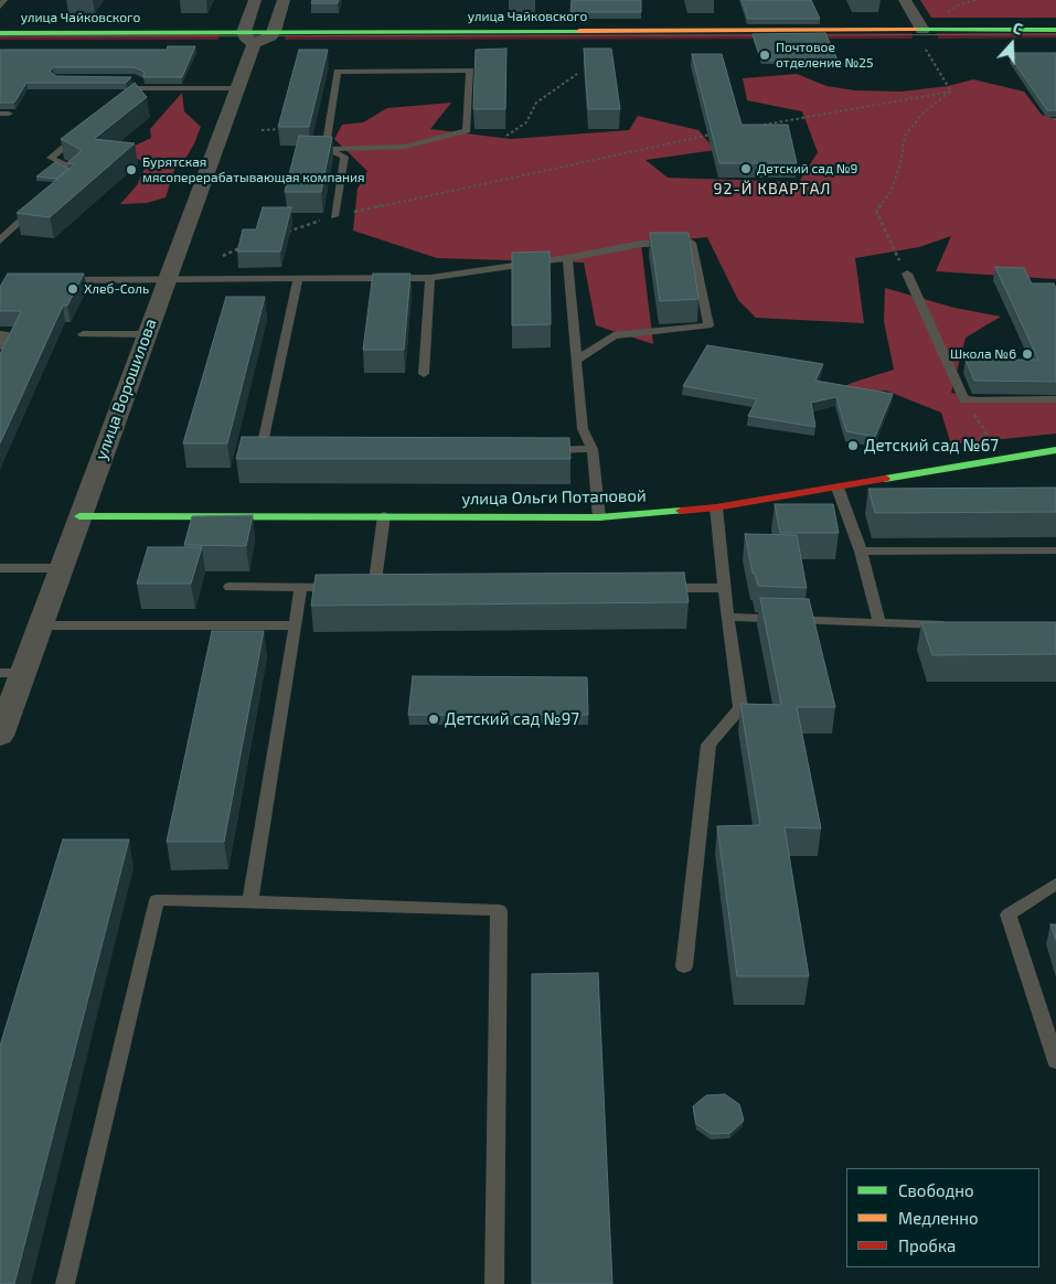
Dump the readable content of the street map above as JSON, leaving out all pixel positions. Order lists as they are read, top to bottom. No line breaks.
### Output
{"streets":{"main road":["улица Чайковского","улица Ольги Потаповой"],"street":["улица Ворошилова"]},"crossings":[["улица Чайковского","улица Ворошилова"],["улица Ворошилова","улица Ольги Потаповой"]],"districts":["92-Й КВАРТАЛ"],"places":["Почтовое отделение №25","Детский сад №9","Бурятская мясоперерабатывающая компания","Хлеб-Соль","Школа №6","Детский сад №67","Детский сад №97"],"legend":["Свободно","Медленно","Пробка"],"north":"top"}
